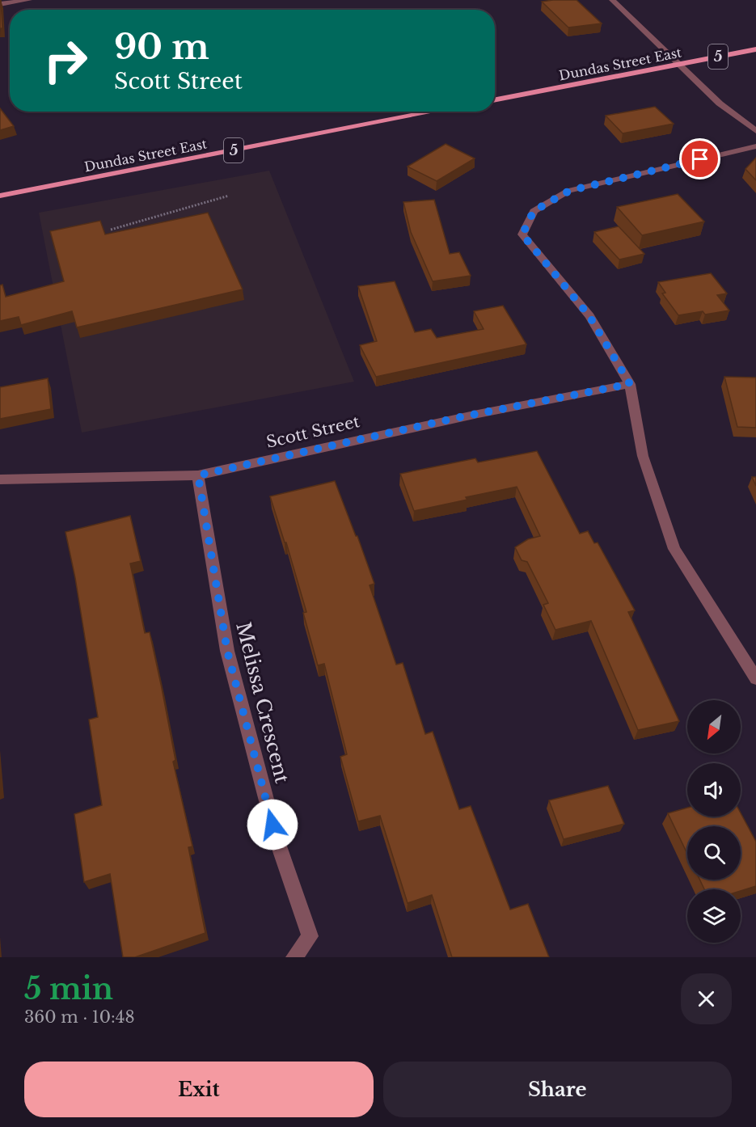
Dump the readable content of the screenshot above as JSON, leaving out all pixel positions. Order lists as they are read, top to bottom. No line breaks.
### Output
{"streets":{"main road":["5","Dundas Street East"],"street":["Scott Street","Melissa Crescent"]},"crossings":[["Scott Street","Melissa Crescent"]],"north":"bottom left","page":{"turn":["90 m","Scott Street"],"heading":["5 min","360 m · 10:48"],"buttons":["Exit","Share"]}}
